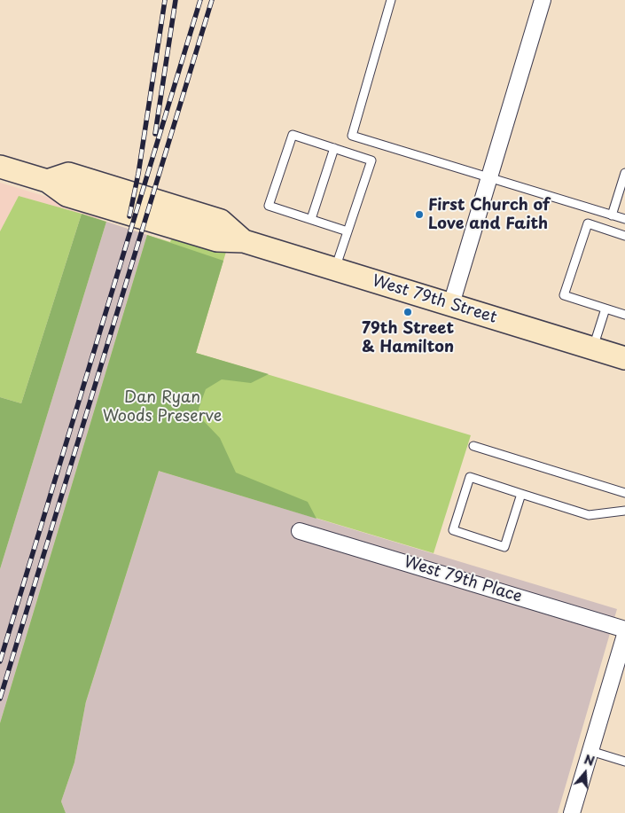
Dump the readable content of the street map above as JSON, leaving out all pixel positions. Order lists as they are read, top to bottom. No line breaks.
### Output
{"streets":{"main road":["West 79th Street"],"street":["West 79th Place"]},"parks":["Dan Ryan Woods Preserve"],"places":["First Church of Love and Faith","79th Street & Hamilton"],"north":"top"}
